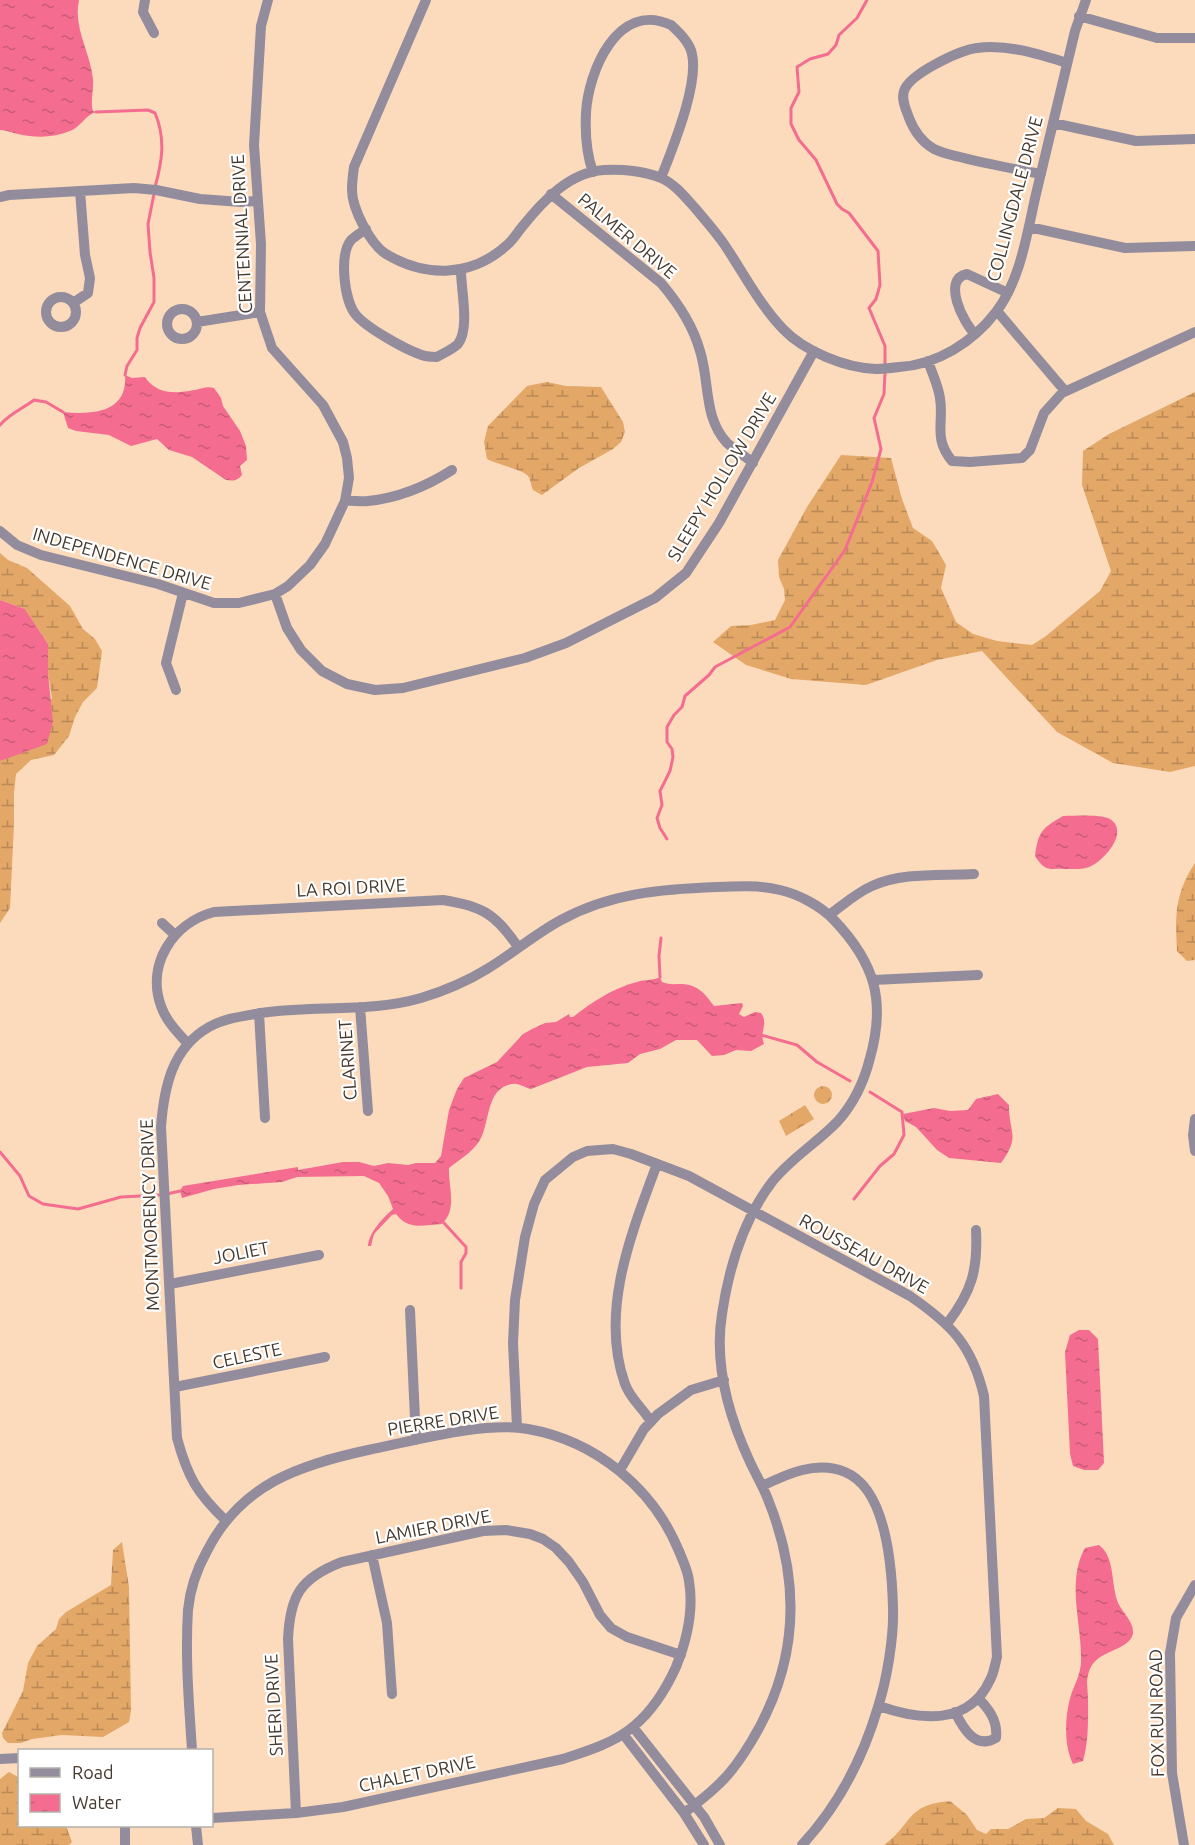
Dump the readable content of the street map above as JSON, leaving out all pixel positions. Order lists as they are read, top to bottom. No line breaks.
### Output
{"streets":{"street":["COLLINGDALE DRIVE","CENTENNIAL DRIVE","PALMER DRIVE","SLEEPY HOLLOW DRIVE","INDEPENDENCE DRIVE","LA ROI DRIVE","CLARINET","MONTMORENCY DRIVE","JOLIET","ROUSSEAU DRIVE","CELESTE","PIERRE DRIVE","LAMIER DRIVE","SHERI DRIVE","FOX RUN ROAD","CHALET DRIVE"]},"crossings":[["COLLINGDALE DRIVE","SLEEPY HOLLOW DRIVE"],["CENTENNIAL DRIVE","SLEEPY HOLLOW DRIVE"],["CENTENNIAL DRIVE","INDEPENDENCE DRIVE"],["PALMER DRIVE","SLEEPY HOLLOW DRIVE"],["SLEEPY HOLLOW DRIVE","INDEPENDENCE DRIVE"],["LA ROI DRIVE","MONTMORENCY DRIVE"],["CLARINET","MONTMORENCY DRIVE"],["MONTMORENCY DRIVE","JOLIET"],["MONTMORENCY DRIVE","ROUSSEAU DRIVE"],["MONTMORENCY DRIVE","CELESTE"],["MONTMORENCY DRIVE","PIERRE DRIVE"],["ROUSSEAU DRIVE","PIERRE DRIVE"],["PIERRE DRIVE","LAMIER DRIVE"],["PIERRE DRIVE","CHALET DRIVE"],["LAMIER DRIVE","SHERI DRIVE"],["SHERI DRIVE","CHALET DRIVE"]],"legend":["Road","Water"]}
